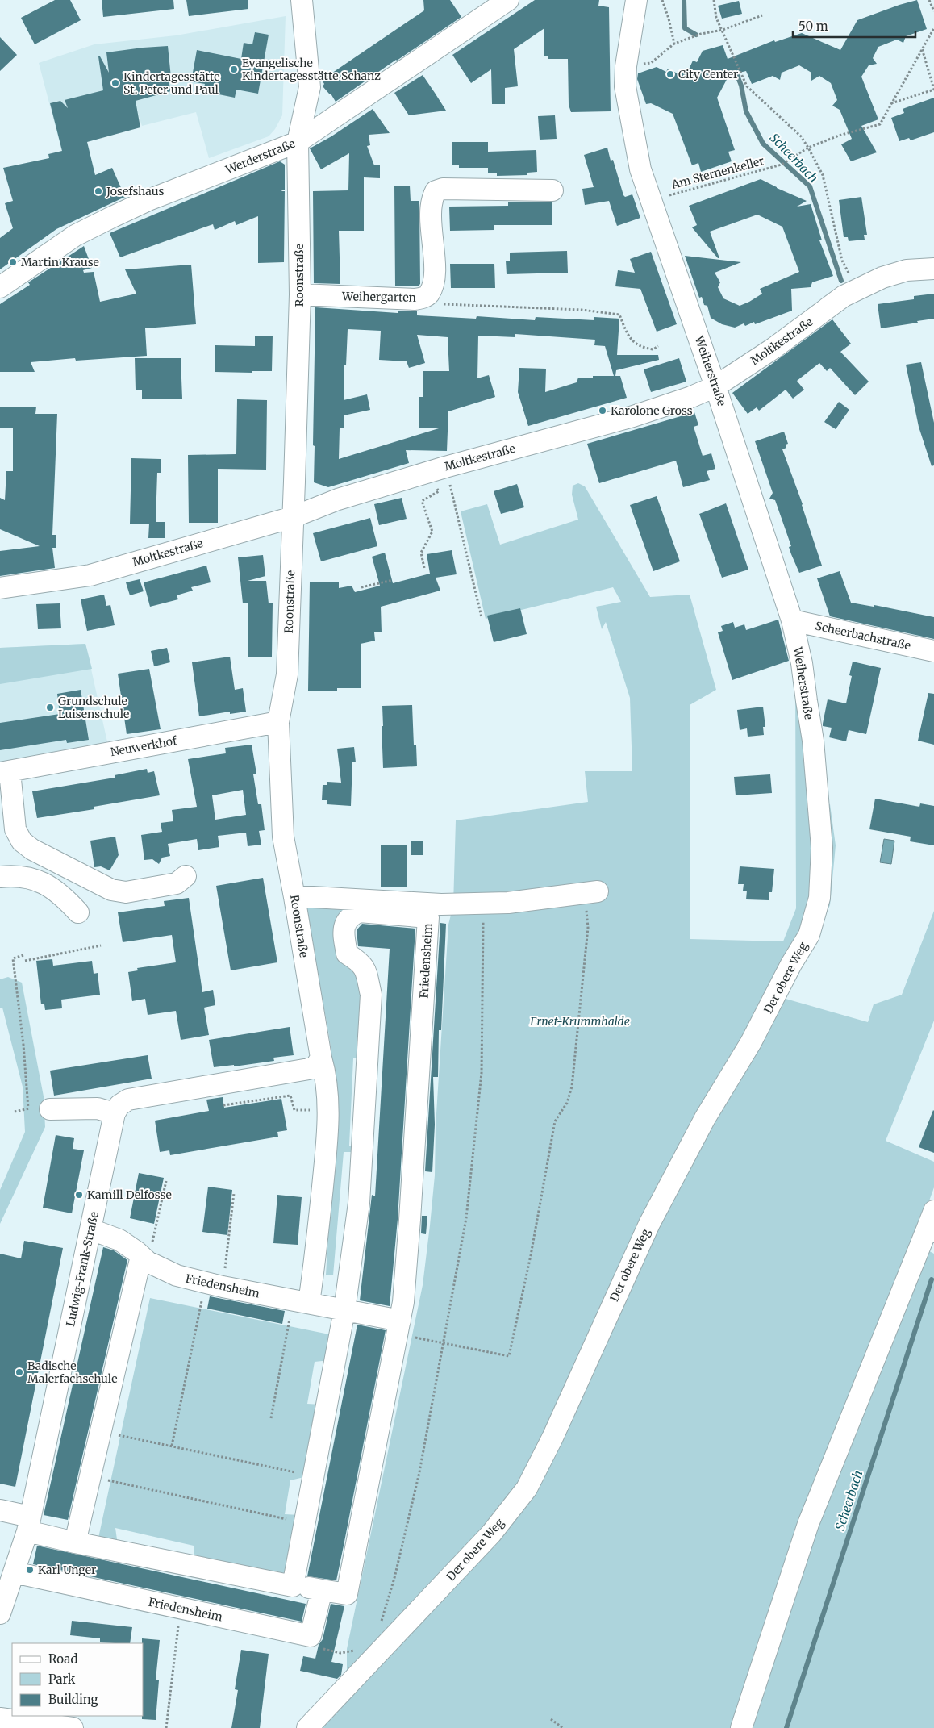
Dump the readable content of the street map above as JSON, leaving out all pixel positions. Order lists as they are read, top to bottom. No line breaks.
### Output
{"streets":{"street":["Werderstraße","Roonstraße","Weihergarten","Moltkestraße","Weiherstraße","Scheerbachstraße","Neuwerkhof","Friedensheim","Der obere Weg","Ludwig-Frank-Straße"],"path":["Am Sternenkeller"]},"crossings":[["Werderstraße","Roonstraße"],["Am Sternenkeller","Weiherstraße"],["Roonstraße","Weihergarten"],["Roonstraße","Moltkestraße"],["Roonstraße","Neuwerkhof"],["Moltkestraße","Weiherstraße"],["Weiherstraße","Scheerbachstraße"],["Weiherstraße","Der obere Weg"],["Friedensheim","Ludwig-Frank-Straße"]],"water":["Scheerbach"],"parks":["Ernet-Krummhalde"],"places":["Evangelische Kindertagesstätte Schanz","City Center","Kindertagesstätte St. Peter und Paul","Josefshaus","Martin Krause","Karolone Gross","Grundschule Luisenschule","Kamill Delfosse","Badische Malerfachschule","Karl Unger"],"legend":["Road","Park","Building"],"scale_bar":"50 m"}
